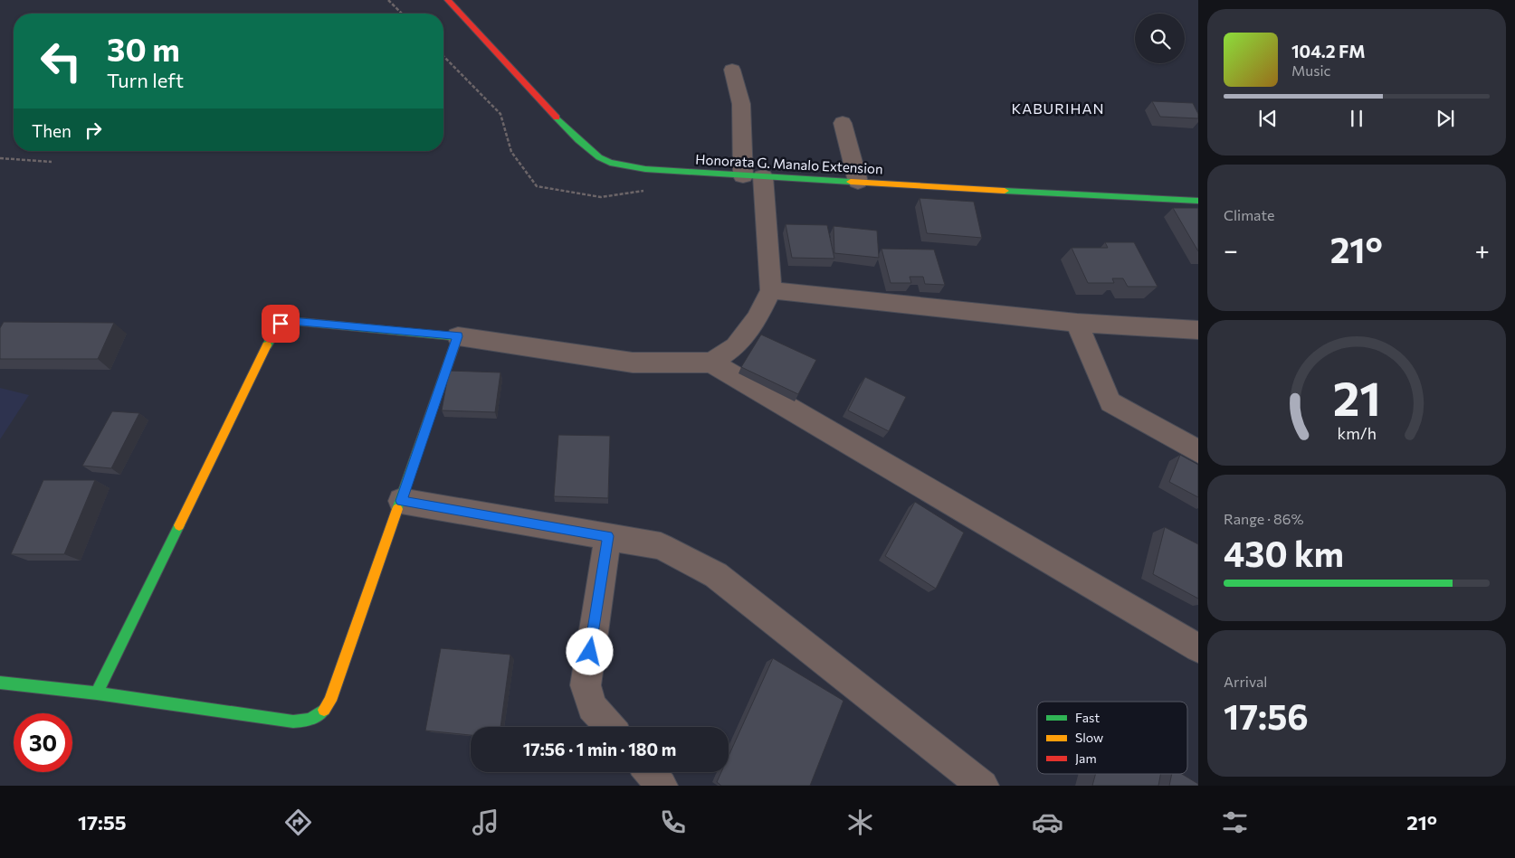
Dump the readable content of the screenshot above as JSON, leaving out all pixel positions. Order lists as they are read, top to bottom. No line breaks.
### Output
{"streets":{"street":["Honorata G. Manalo Extension"]},"districts":["KABURIHAN"],"legend":["Fast","Slow","Jam"],"page":{"turn":["30 m","Turn left"],"song":["104.2 FM","Music"],"then":"Then","tile":["Climate",["Range · 86%","430 km"],["Arrival","17:56"]],"heat":["−","21°","+"],"limit":"30","trip":"17:56 · 1 min · 180 m","tabs":["17:55","21°"],"gauge":["21","km/h"]}}
